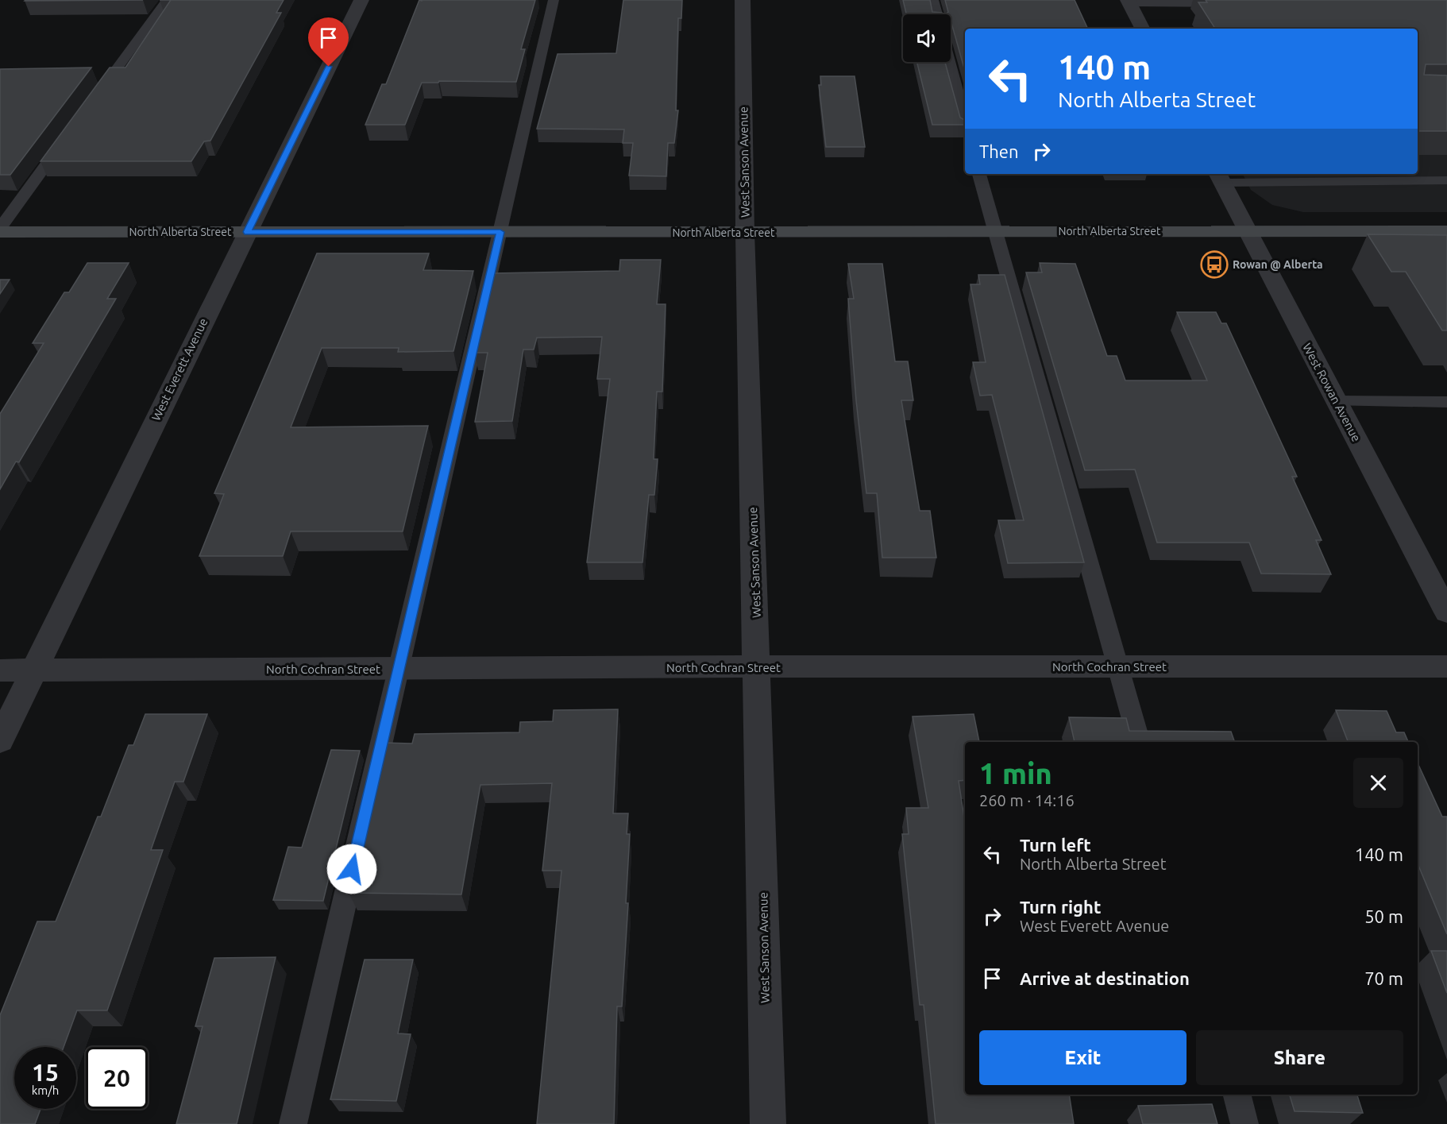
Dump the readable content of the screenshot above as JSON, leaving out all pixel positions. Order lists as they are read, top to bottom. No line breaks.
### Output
{"streets":{"main road":["North Alberta Street"],"street":["West Sanson Avenue","West Everett Avenue","West Rowan Avenue","North Cochran Street"]},"crossings":[["West Sanson Avenue","North Alberta Street"],["West Sanson Avenue","North Cochran Street"],["North Alberta Street","West Everett Avenue"],["North Alberta Street","West Rowan Avenue"],["West Everett Avenue","North Cochran Street"]],"places":{"bus stop":["Rowan @ Alberta"]},"page":{"turn":["140 m","North Alberta Street"],"then":"Then","heading":["1 min","260 m · 14:16"],"list":[{"name":"Turn left","note":"North Alberta Street","value":"140 m"},{"name":"Turn right","note":"West Everett Avenue","value":"50 m"},{"name":"Arrive at destination","value":"70 m"}],"buttons":["Exit","Share"],"speed":"15 km/h","limit":"20"}}
